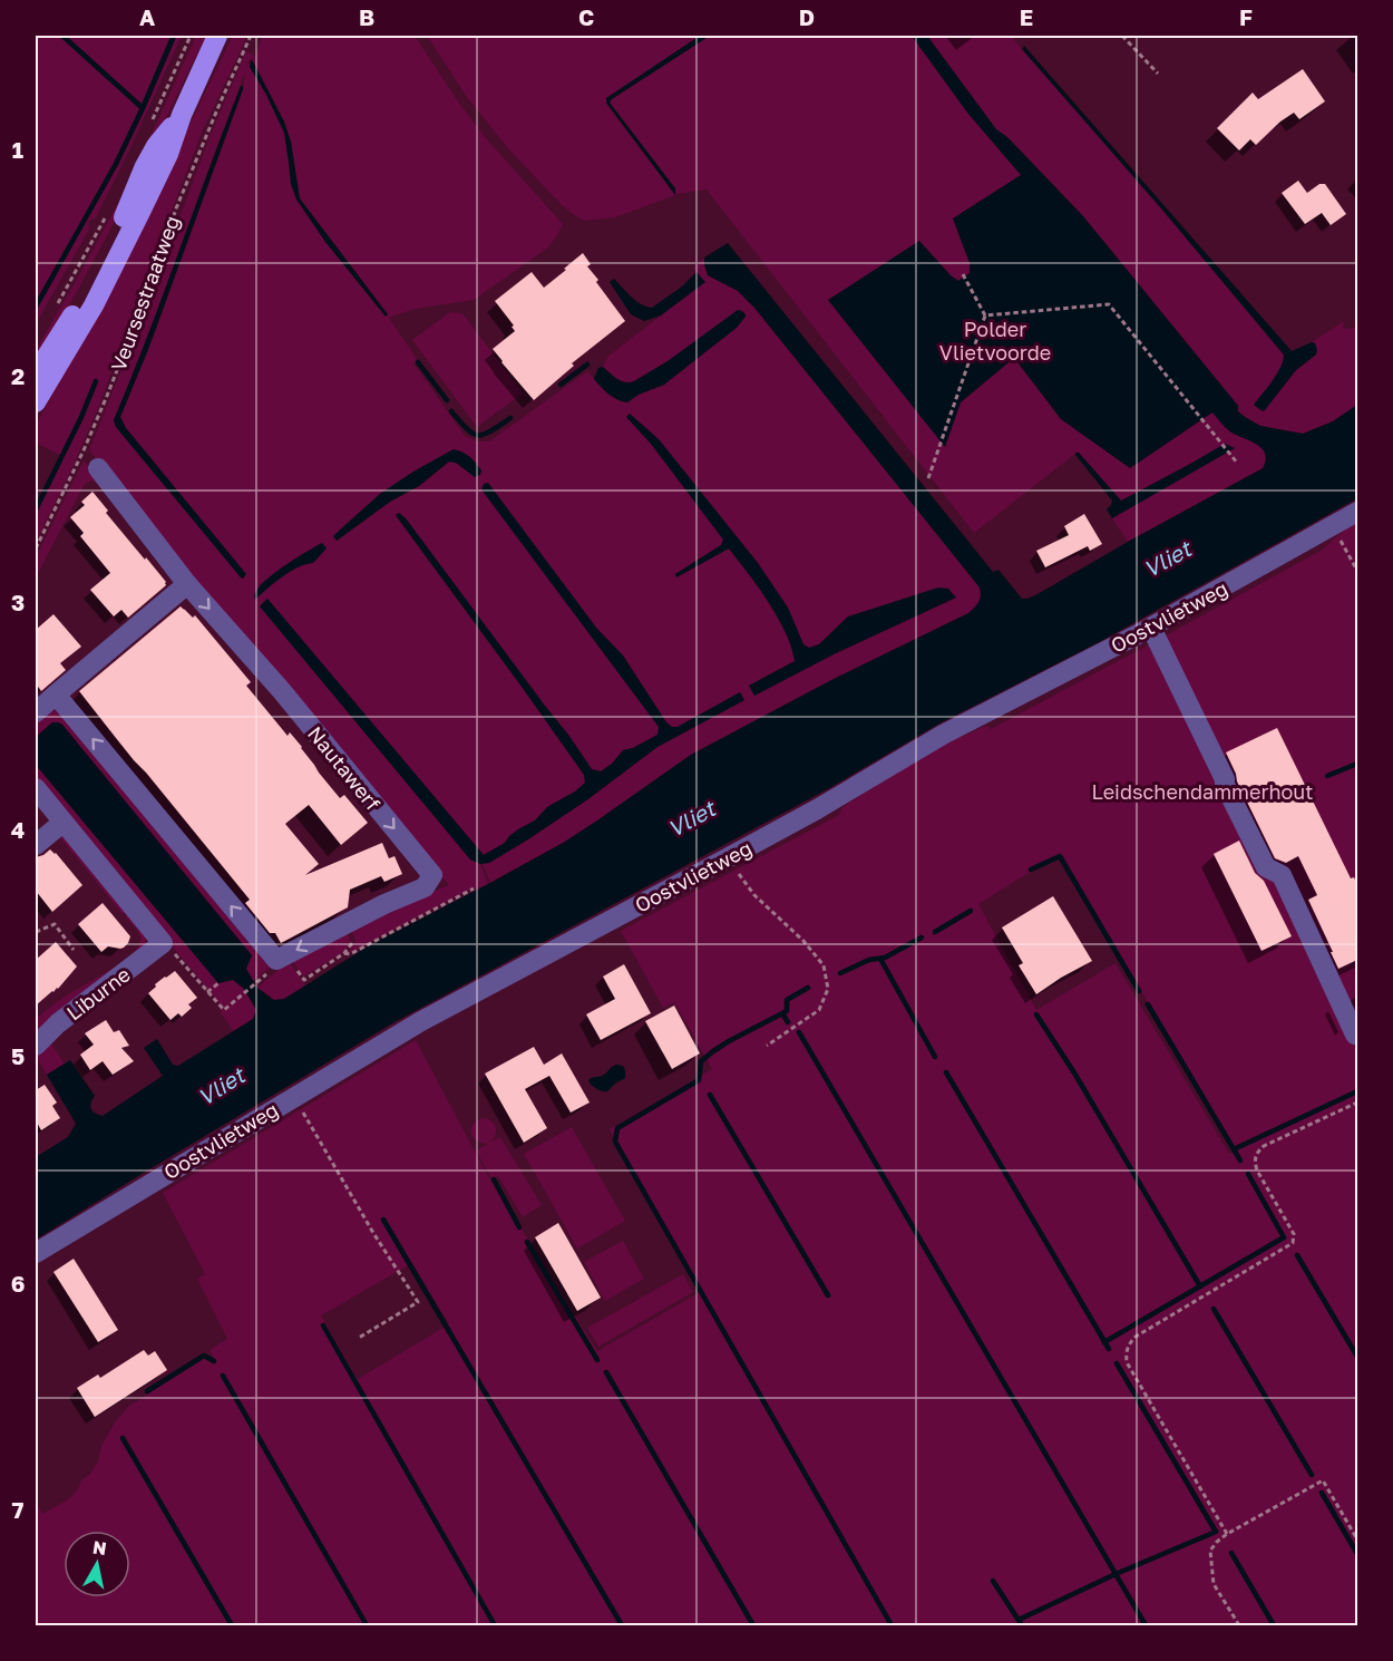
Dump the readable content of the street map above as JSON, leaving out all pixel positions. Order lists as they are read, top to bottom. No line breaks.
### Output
{"streets":{"main road":["Veursestraatweg"],"street":["Oostvlietweg","Nautawerf","Liburne"]},"water":["Vliet"],"parks":["Polder Vlietvoorde","Leidschendammerhout"],"north":"top","grid":{"columns":["A","B","C","D","E","F"],"rows":["1","2","3","4","5","6","7"]}}
